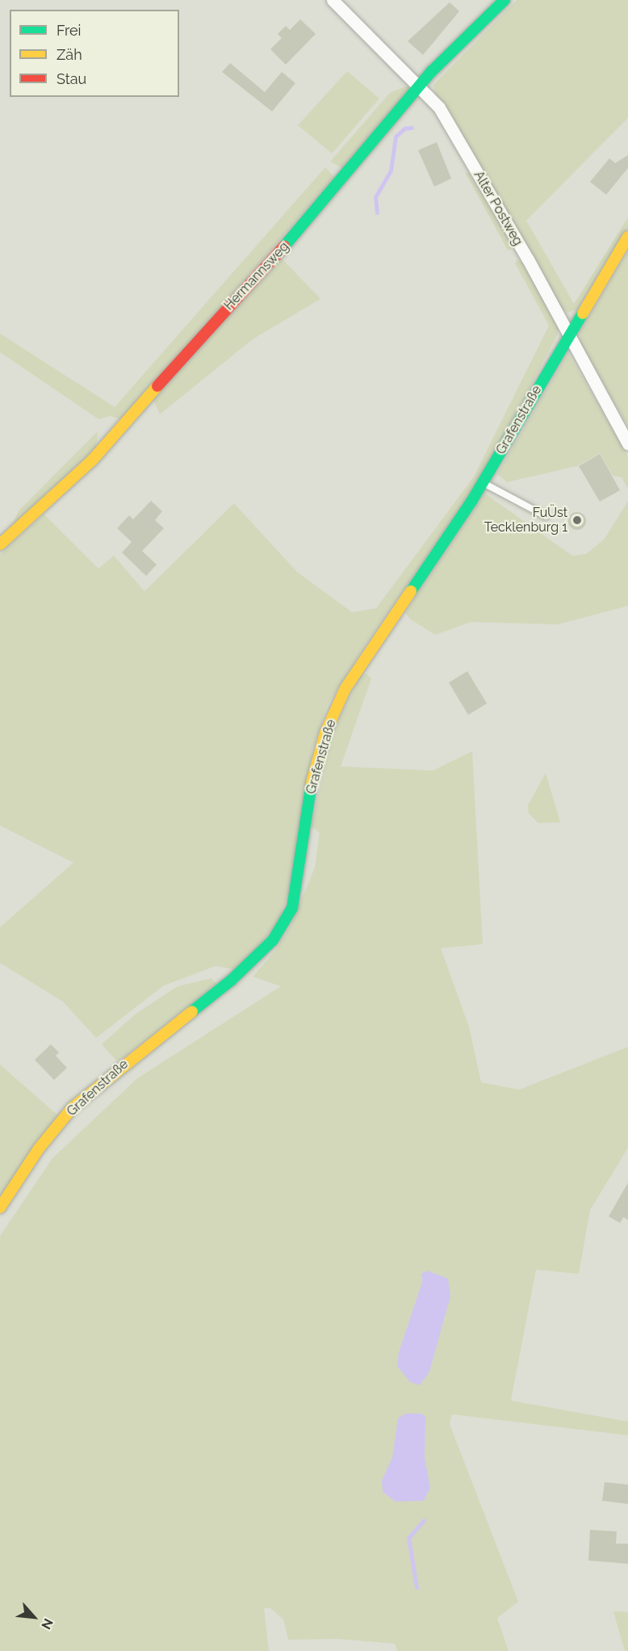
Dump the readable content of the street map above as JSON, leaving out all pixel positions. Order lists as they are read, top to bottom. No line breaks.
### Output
{"streets":{"street":["Alter Postweg","Hermannsweg","Grafenstraße"]},"crossings":[["Alter Postweg","Hermannsweg"],["Alter Postweg","Grafenstraße"]],"places":["FuÜst Tecklenburg 1"],"legend":["Frei","Zäh","Stau"],"north":"bottom right"}
